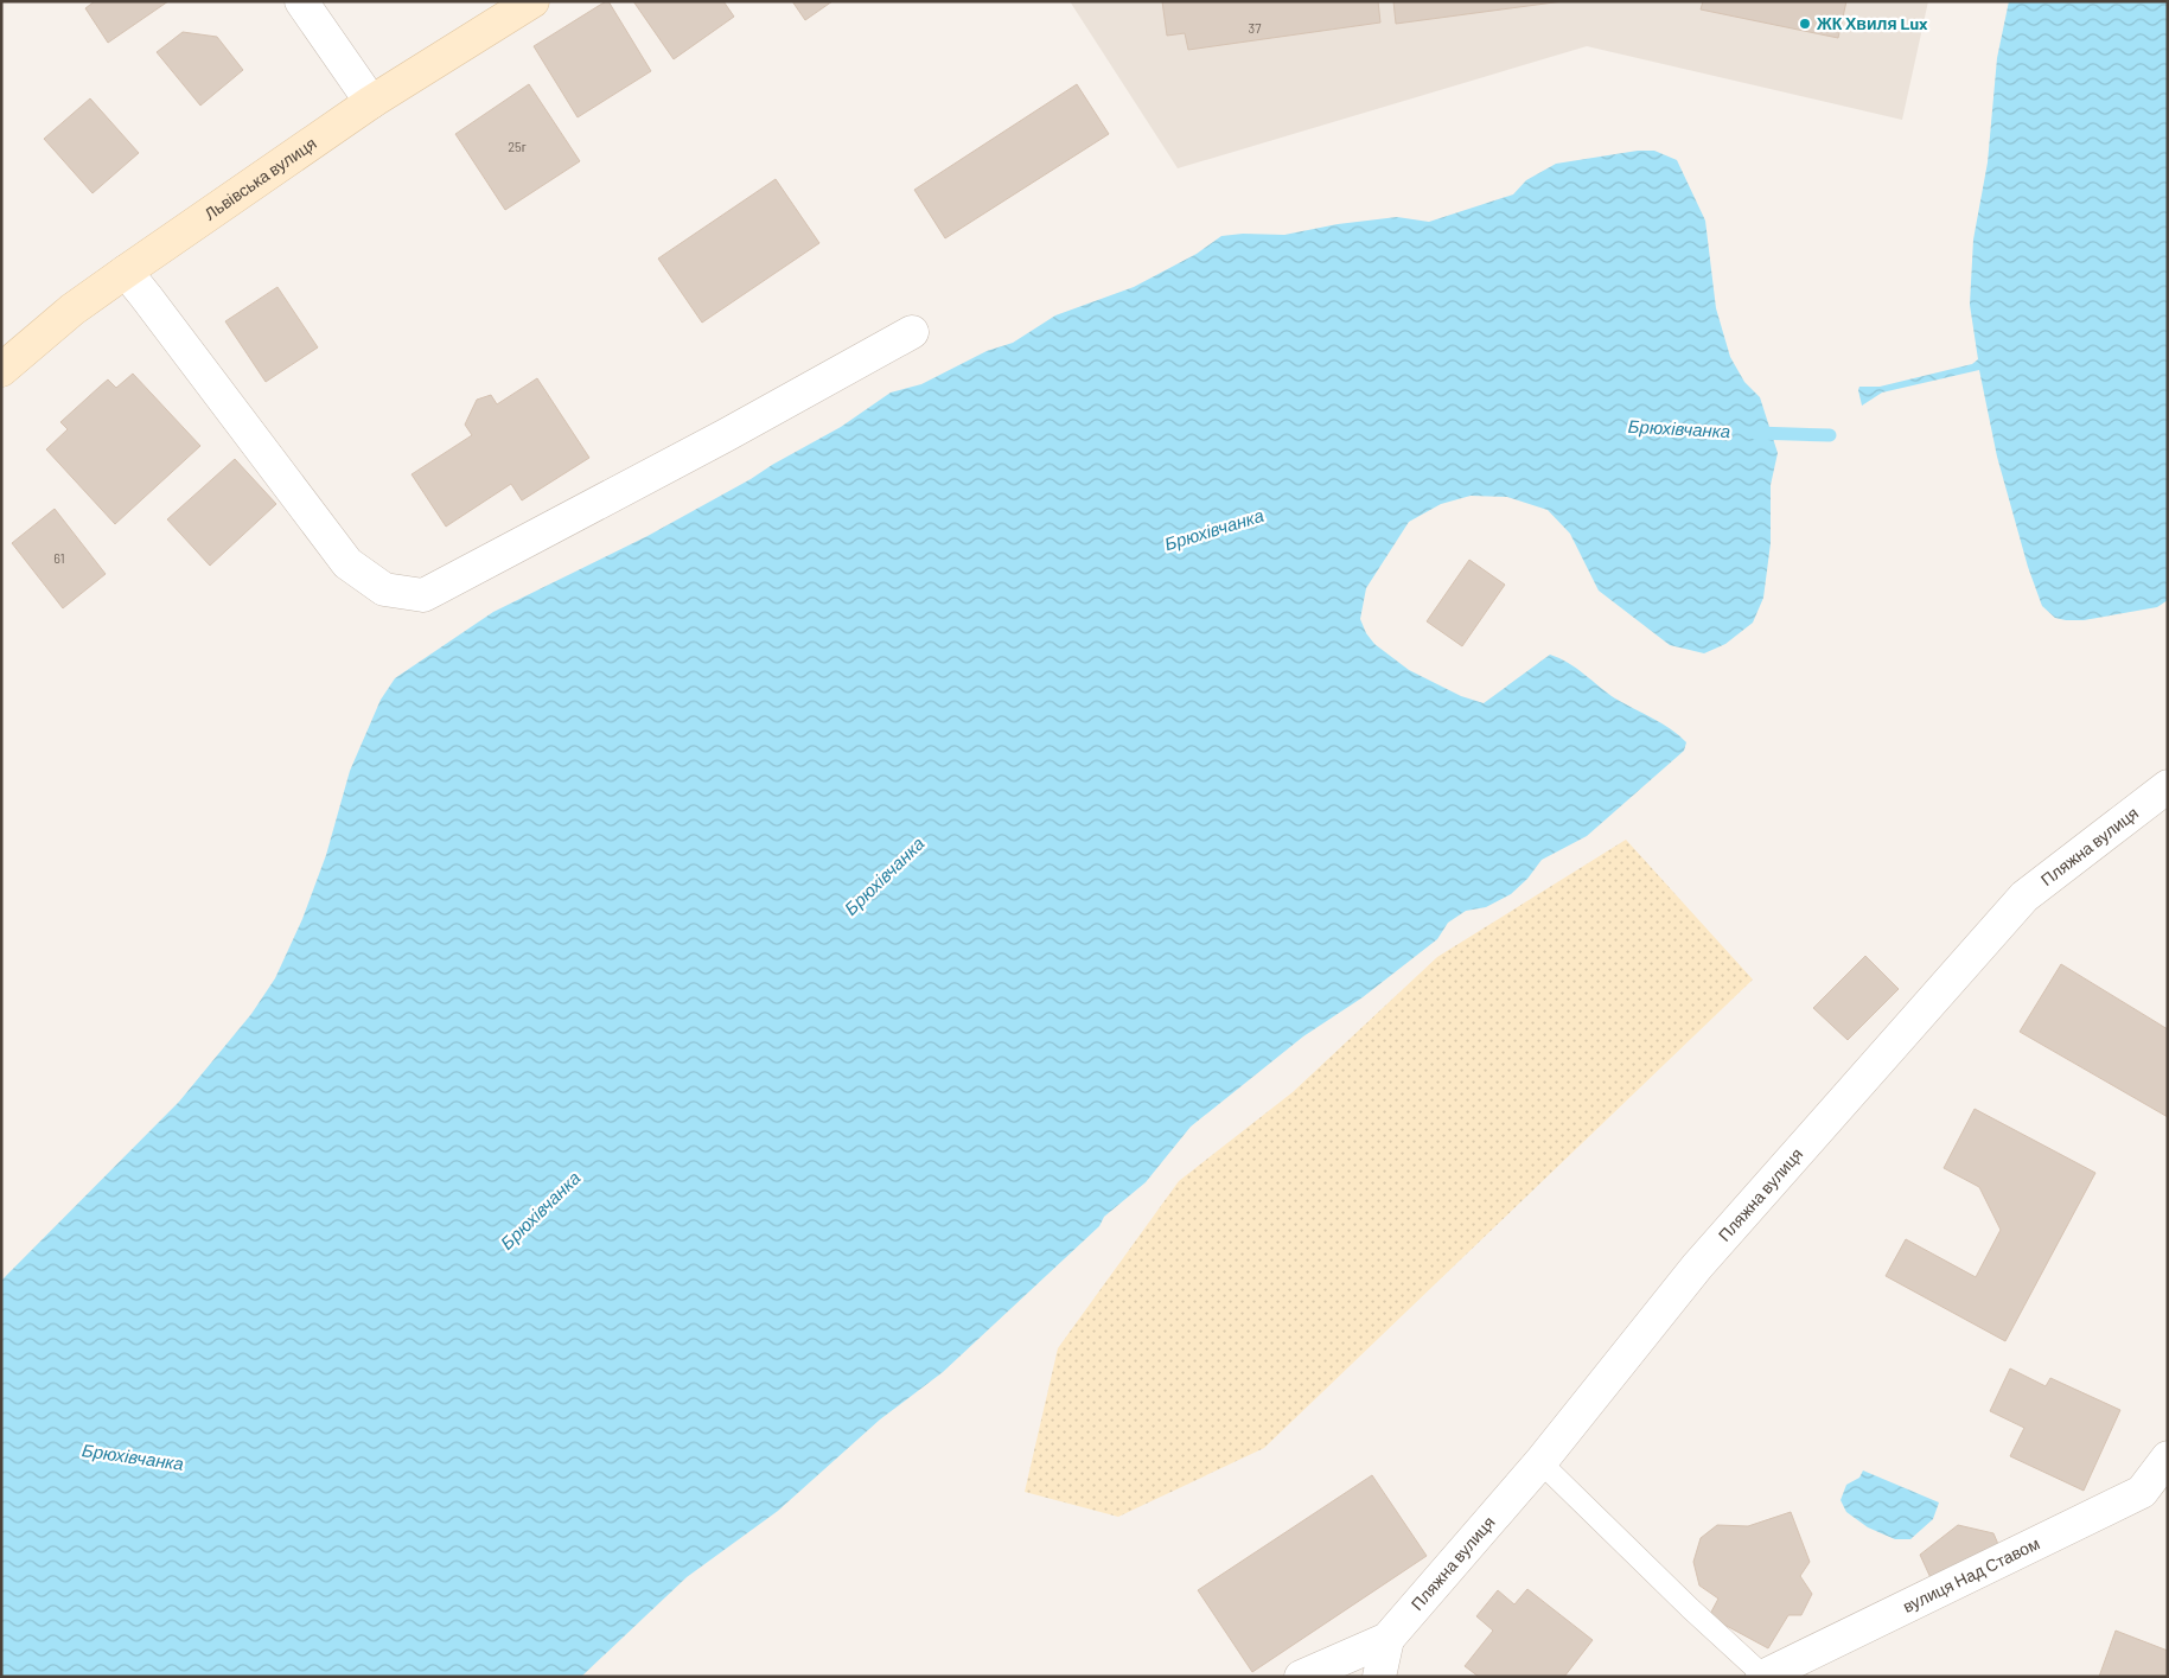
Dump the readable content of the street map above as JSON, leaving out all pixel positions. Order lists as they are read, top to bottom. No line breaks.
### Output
{"streets":{"street":["Львівська вулиця","Пляжна вулиця","вулиця Над Ставом"]},"water":["Брюхівчанка"],"places":["ЖК Хвиля Lux"],"house_numbers":["37","25г","61"]}
